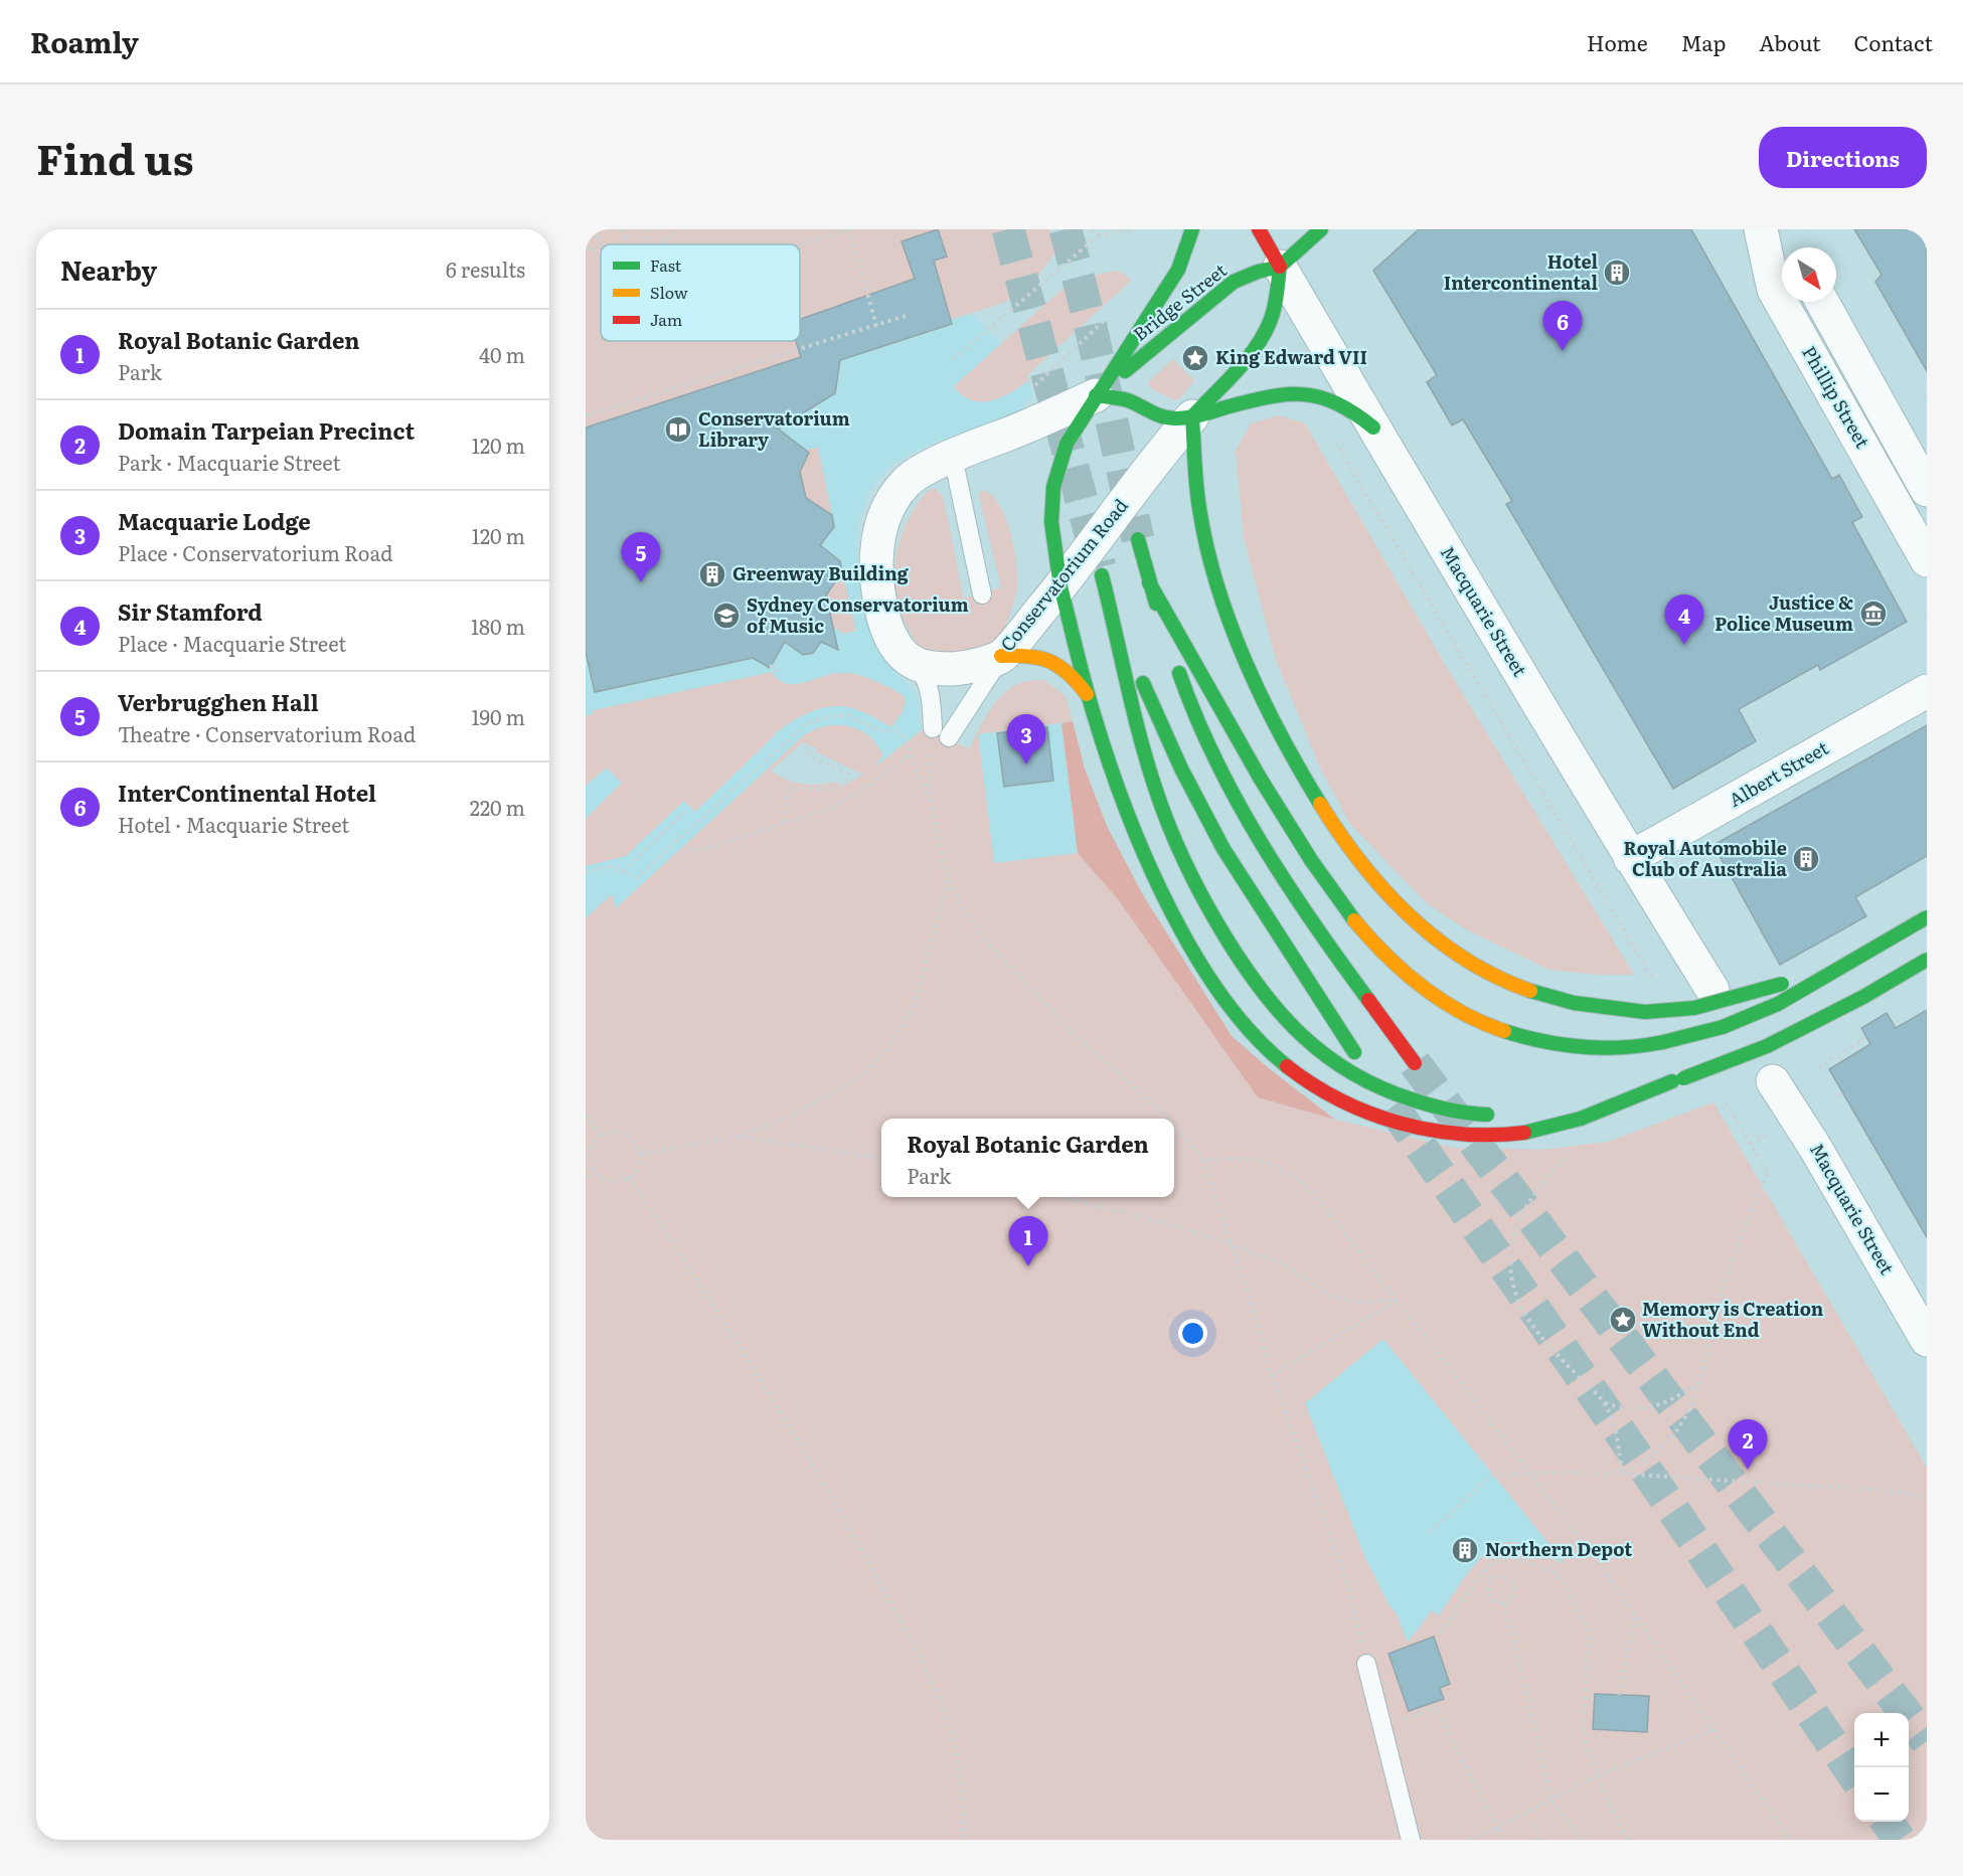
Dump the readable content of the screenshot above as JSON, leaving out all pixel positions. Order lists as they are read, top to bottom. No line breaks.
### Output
{"streets":{"main road":["Bridge Street","Conservatorium Road","Macquarie Street"],"street":["Phillip Street","Albert Street"]},"crossings":[["Bridge Street","Conservatorium Road"],["Bridge Street","Macquarie Street"],["Conservatorium Road","Macquarie Street"],["Macquarie Street","Albert Street"]],"places":{"building":["Hotel Intercontinental","Greenway Building","Royal Automobile Club of Australia","Northern Depot"],"place":["King Edward VII","Memory is Creation Without End"],"library":["Conservatorium Library"],"museum":["Justice & Police Museum"],"school or university":["Sydney Conservatorium of Music"]},"legend":["Fast","Slow","Jam"],"north":"bottom right","page":{"header":"Roamly","nav":["Home","Map","About","Contact"],"title":"Find us","buttons":"Directions","heading":["Nearby","6 results"],"pins":["6","5","4","3","1","2"],"list":[{"mark":"1","name":"Royal Botanic Garden","note":"Park","value":"40 m"},{"mark":"2","name":"Domain Tarpeian Precinct","note":"Park · Macquarie Street","value":"120 m"},{"mark":"3","name":"Macquarie Lodge","note":"Place · Conservatorium Road","value":"120 m"},{"mark":"4","name":"Sir Stamford","note":"Place · Macquarie Street","value":"180 m"},{"mark":"5","name":"Verbrugghen Hall","note":"Theatre · Conservatorium Road","value":"190 m"},{"mark":"6","name":"InterContinental Hotel","note":"Hotel · Macquarie Street","value":"220 m"}],"popup":["Royal Botanic Garden","Park"],"map_buttons":["+","−"]}}
